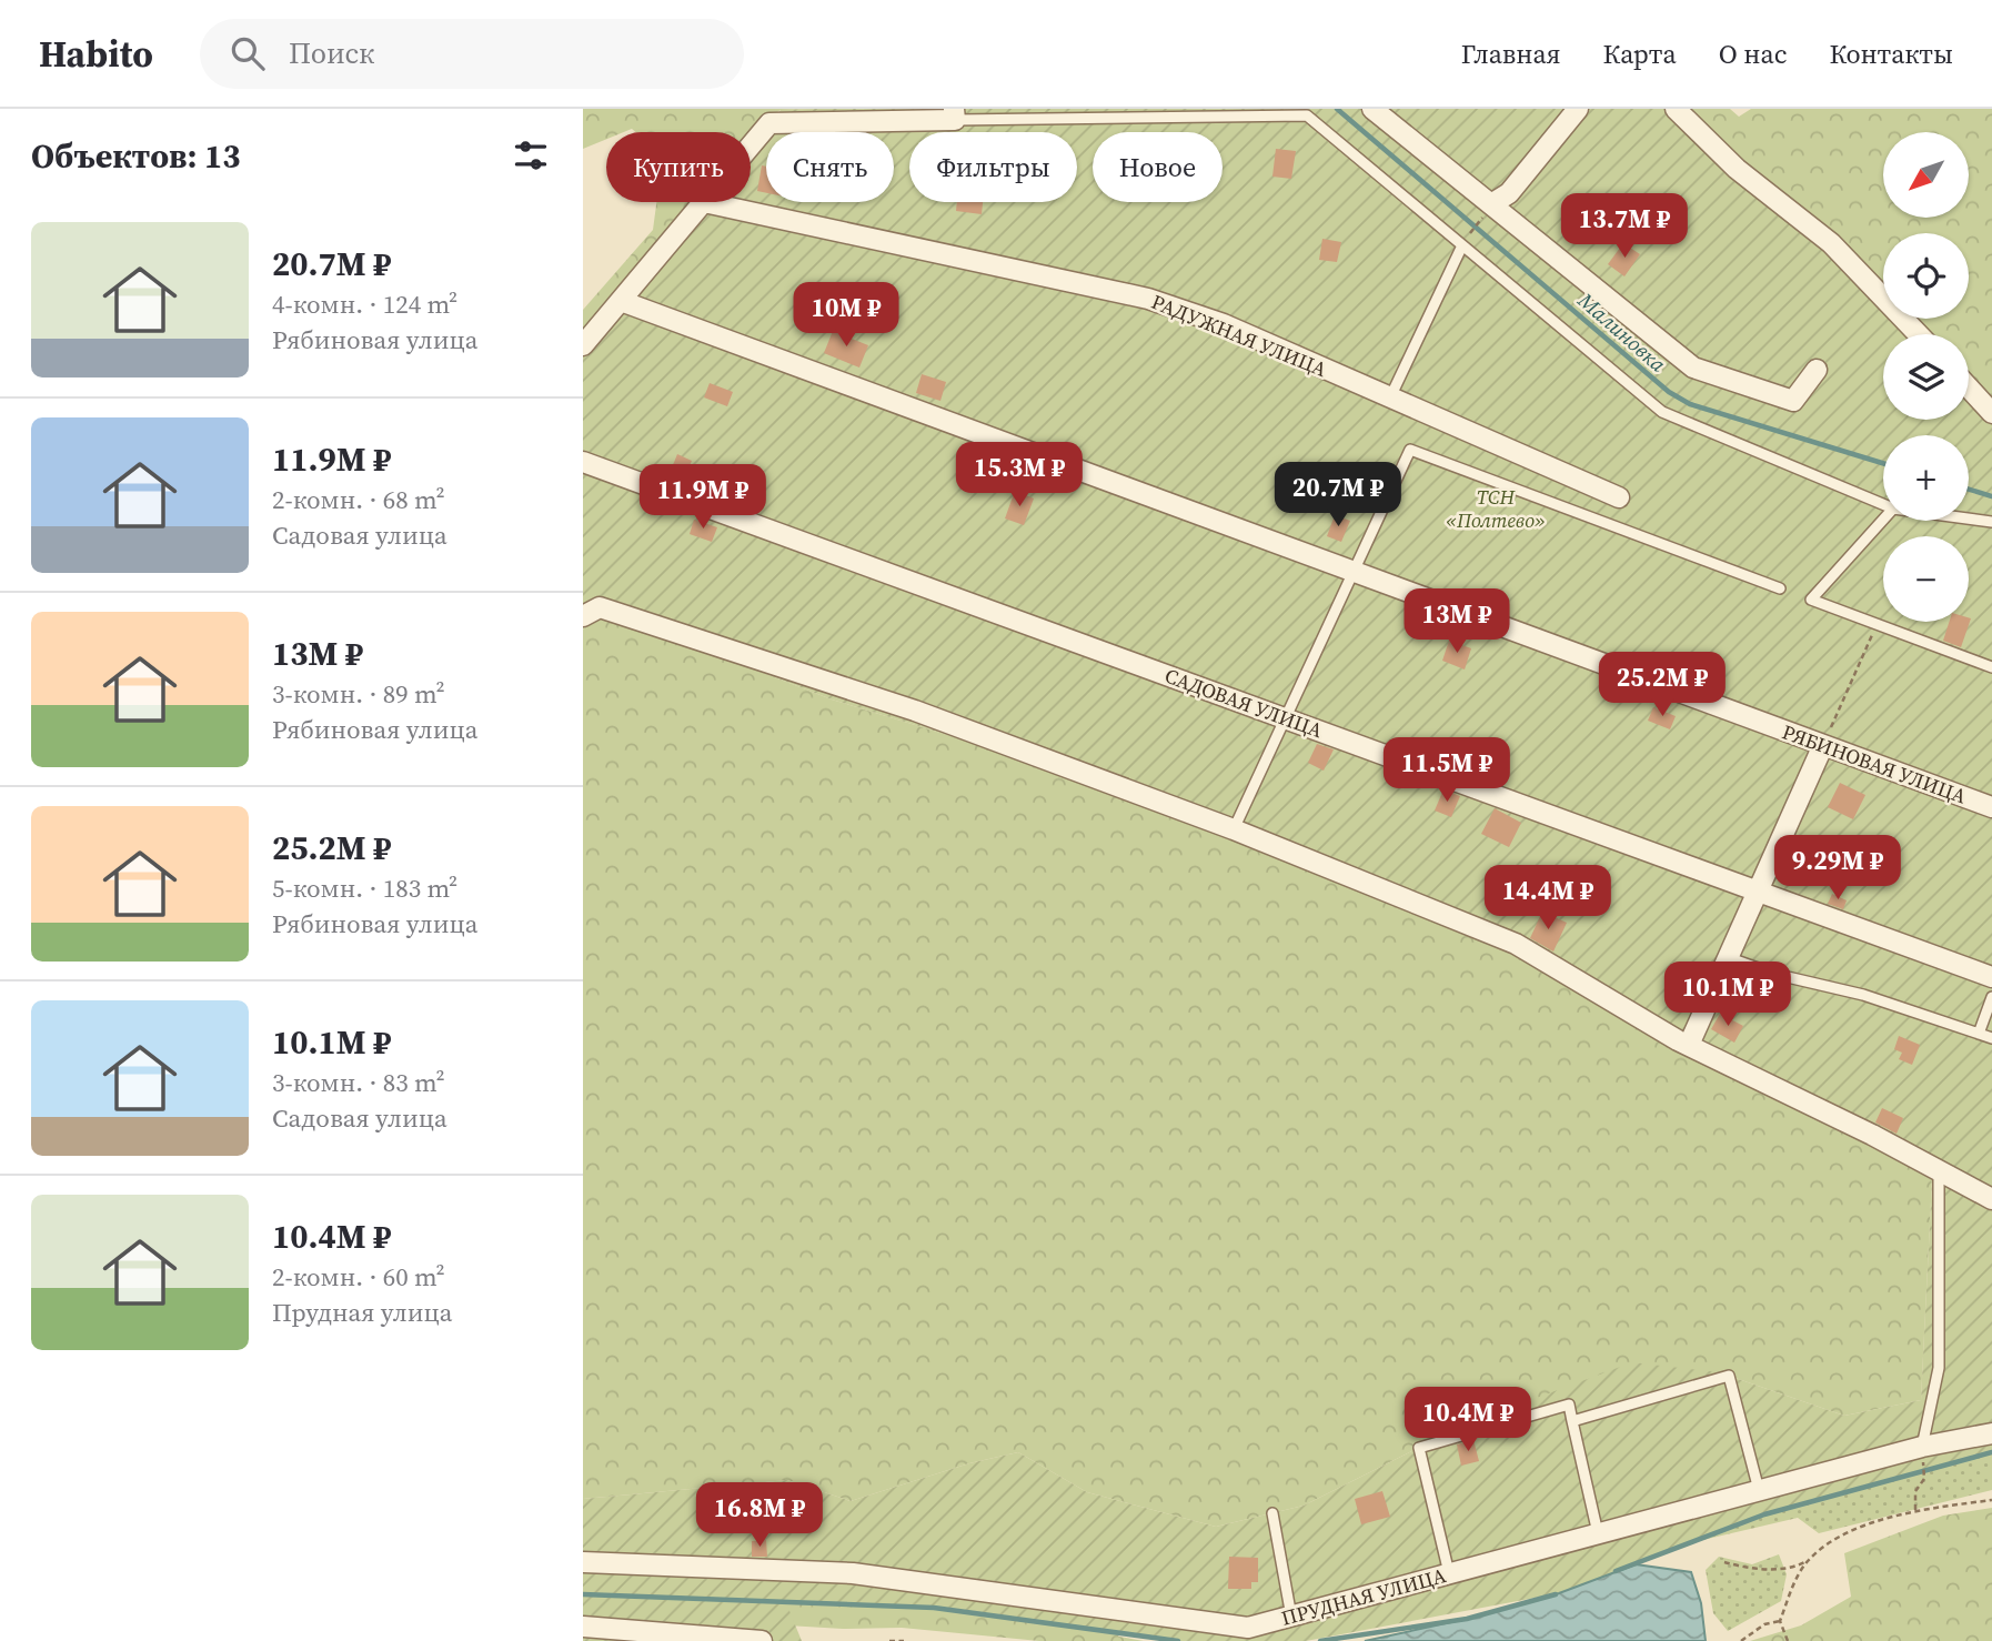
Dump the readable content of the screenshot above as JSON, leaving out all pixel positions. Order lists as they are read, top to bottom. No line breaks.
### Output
{"streets":{"street":["РАДУЖНАЯ УЛИЦА","САДОВАЯ УЛИЦА","РЯБИНОВАЯ УЛИЦА","ПРУДНАЯ УЛИЦА"]},"water":["Малиновка"],"parks":["ТСН «Полтево»"],"north":"bottom left","page":{"header":"Habito","search":"Поиск","nav":["Главная","Карта","О нас","Контакты"],"heading":"Объектов: 13","map_buttons":["+","−"],"chip":["Купить","Снять","Фильтры","Новое"],"price":["13.7M ₽","10M ₽","15.3M ₽","20.7M ₽","11.9M ₽","13M ₽","25.2M ₽","11.5M ₽","9.29M ₽","14.4M ₽","10.1M ₽","10.4M ₽","16.8M ₽"],"list":[{"name":"20.7M ₽","note":"4-комн. · 124 m² · Рябиновая улица"},{"name":"11.9M ₽","note":"2-комн. · 68 m² · Садовая улица"},{"name":"13M ₽","note":"3-комн. · 89 m² · Рябиновая улица"},{"name":"25.2M ₽","note":"5-комн. · 183 m² · Рябиновая улица"},{"name":"10.1M ₽","note":"3-комн. · 83 m² · Садовая улица"},{"name":"10.4M ₽","note":"2-комн. · 60 m² · Прудная улица"}]}}
